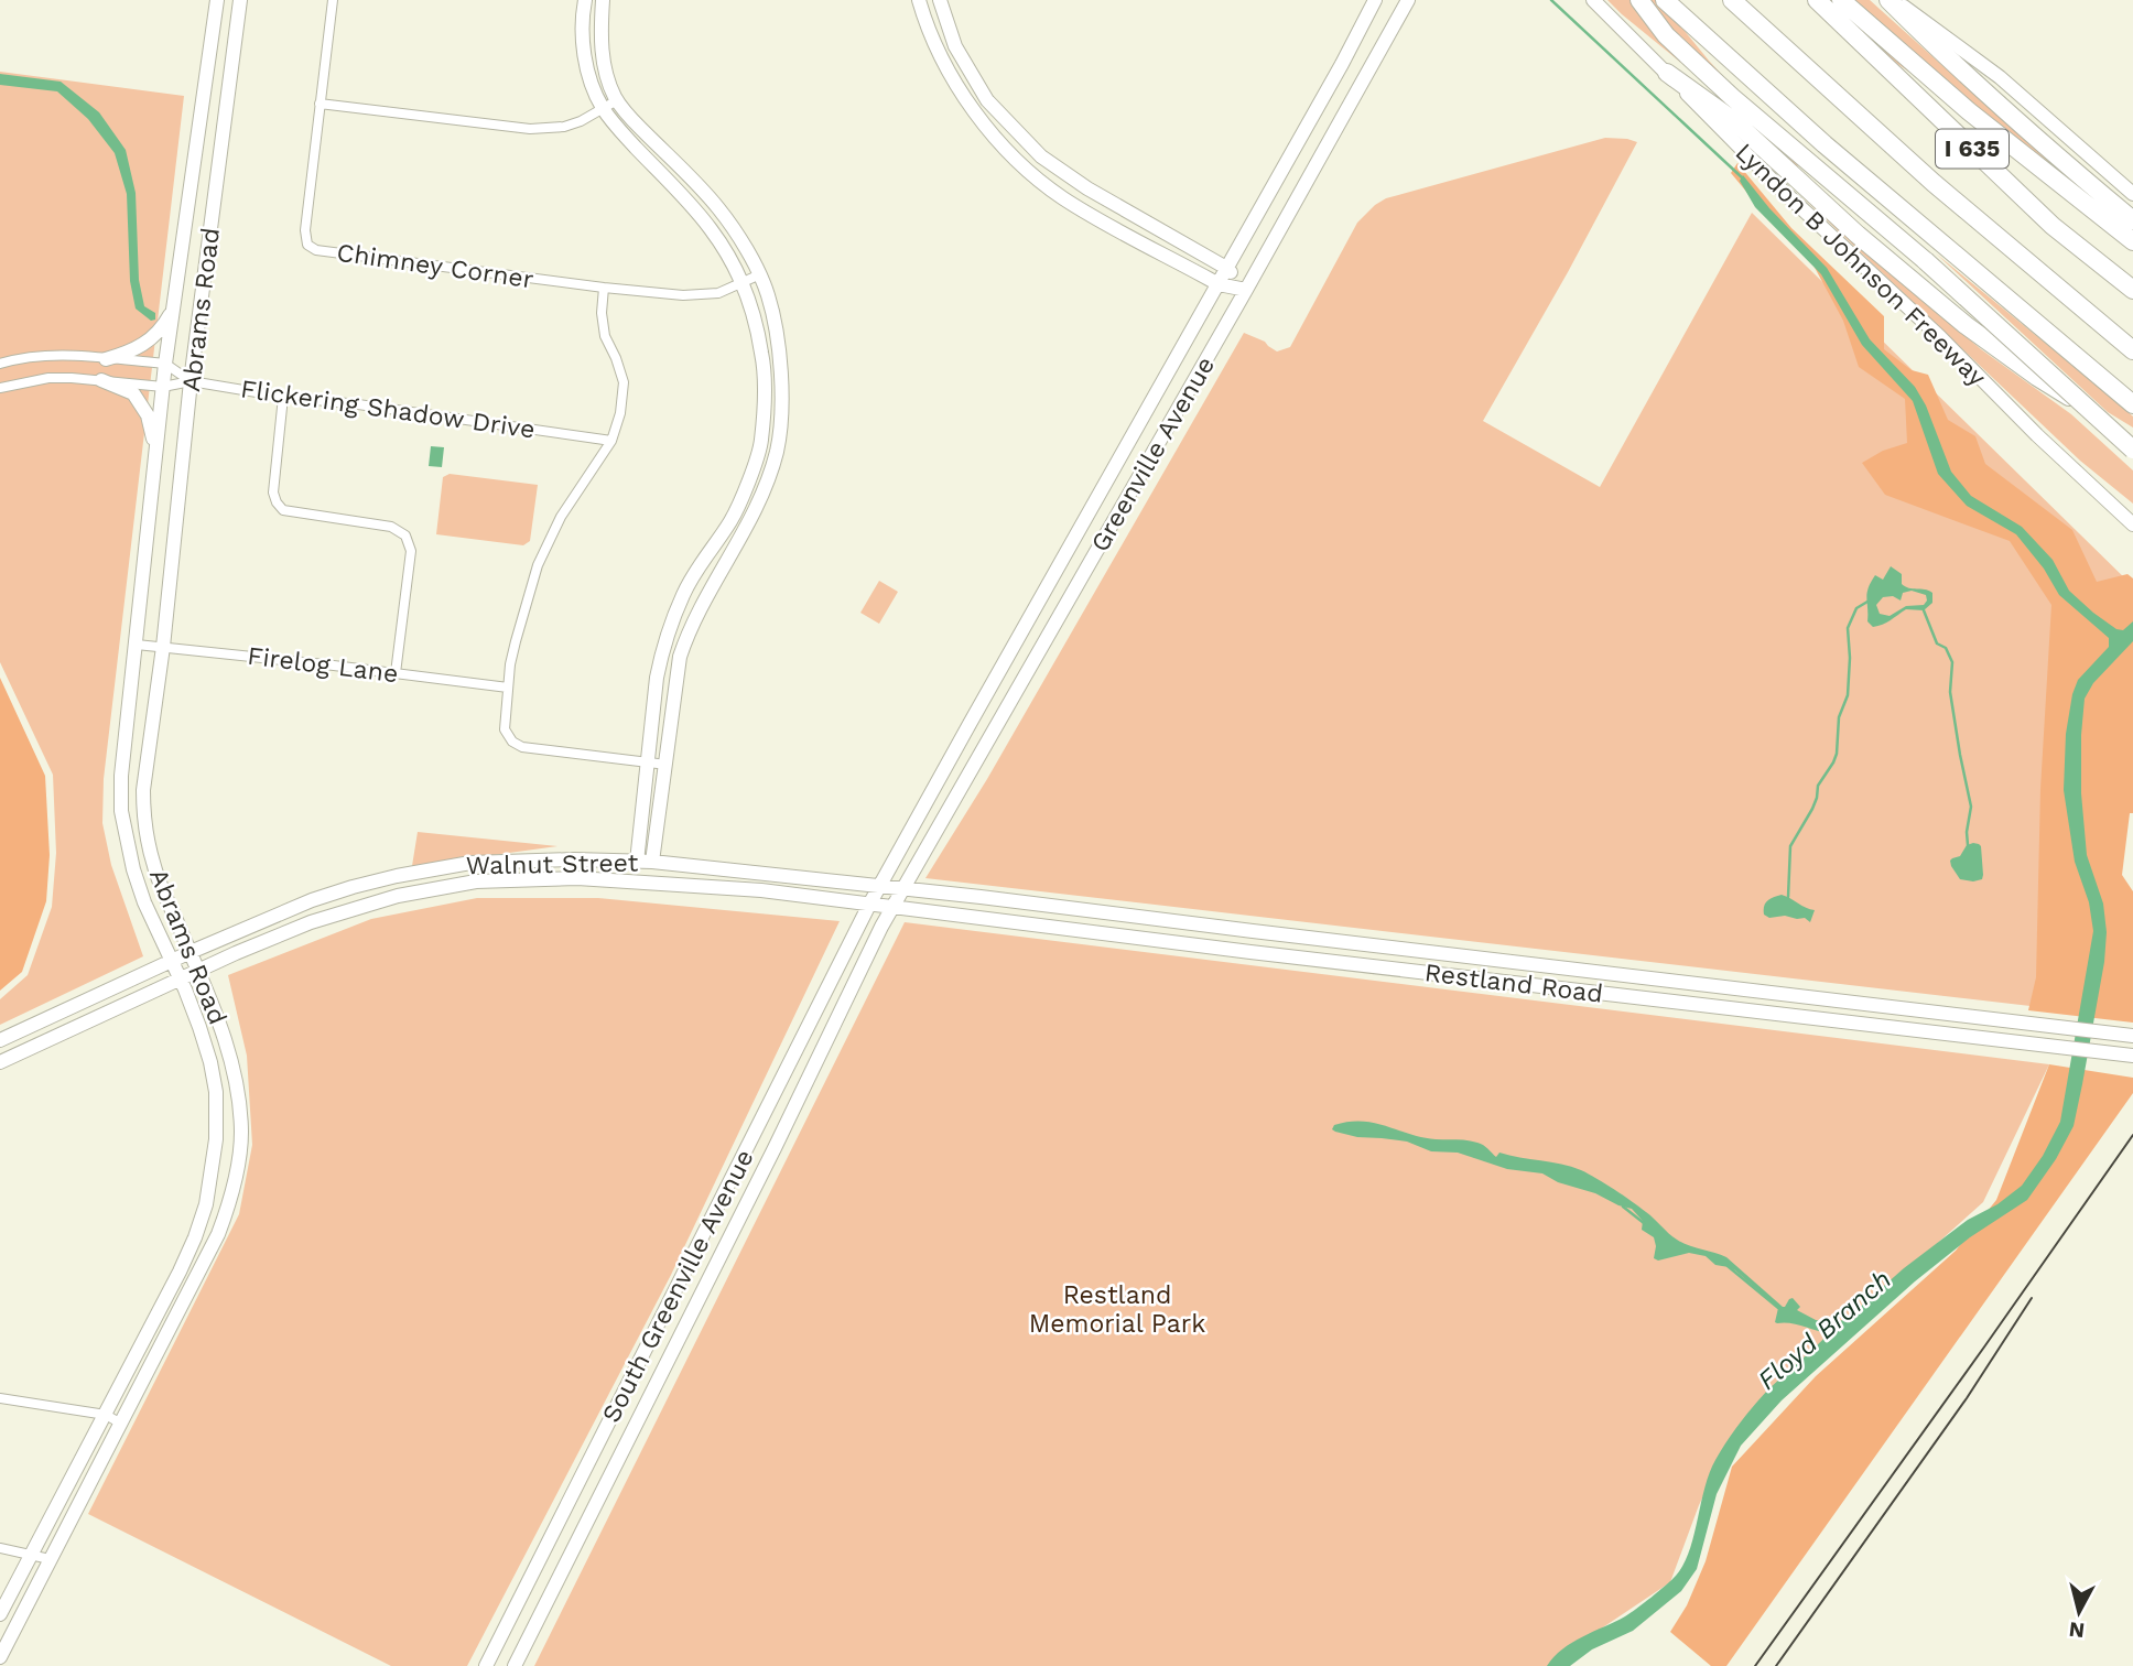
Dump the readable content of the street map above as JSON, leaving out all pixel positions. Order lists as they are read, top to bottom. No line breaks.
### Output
{"streets":{"highway":["I 635"],"main road":["Lyndon B Johnson Freeway","Abrams Road","Greenville Avenue","Walnut Street","Restland Road","South Greenville Avenue"],"street":["Chimney Corner","Flickering Shadow Drive","Firelog Lane"]},"crossings":[["Abrams Road","Flickering Shadow Drive"],["Abrams Road","Firelog Lane"],["Abrams Road","Walnut Street"],["Greenville Avenue","Walnut Street"],["Greenville Avenue","Restland Road"],["Greenville Avenue","South Greenville Avenue"],["Walnut Street","Restland Road"],["Walnut Street","South Greenville Avenue"],["Restland Road","South Greenville Avenue"]],"water":["Floyd Branch"],"parks":["Restland Memorial Park"],"north":"bottom"}
